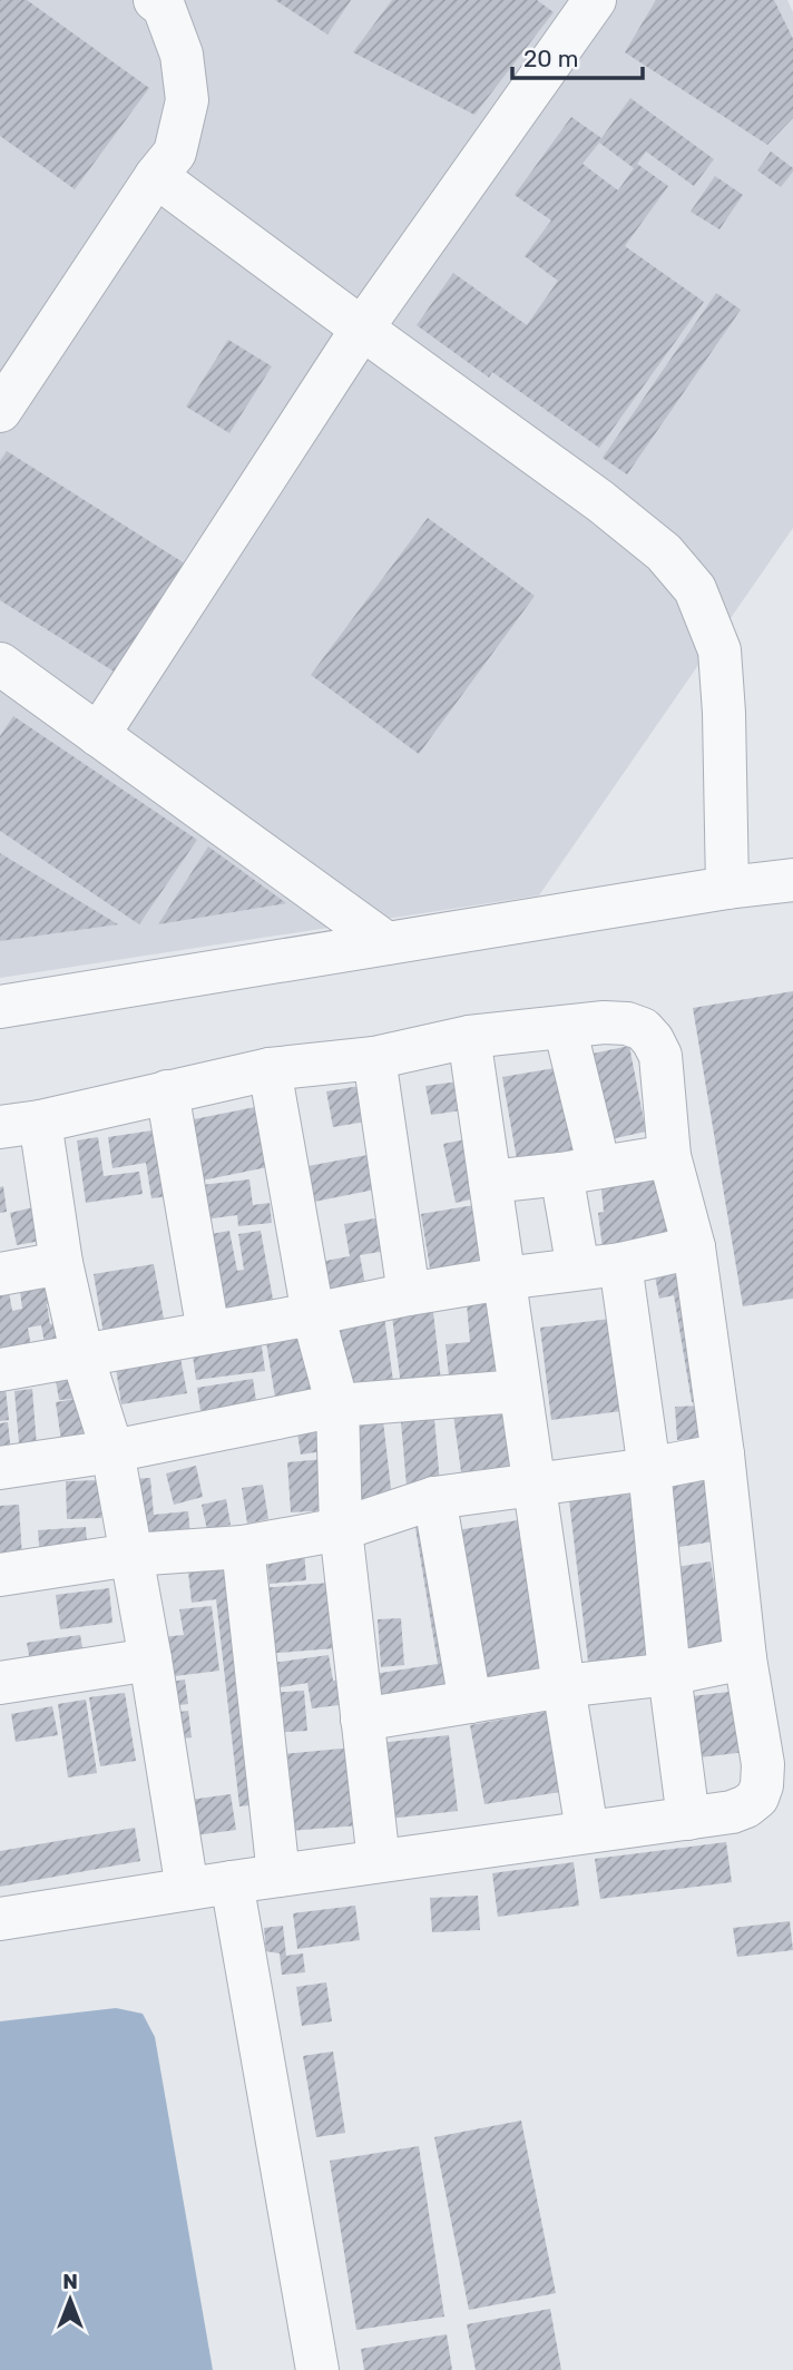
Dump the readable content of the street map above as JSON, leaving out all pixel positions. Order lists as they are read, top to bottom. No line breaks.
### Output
{"scale_bar":"20 m","north":"top"}
